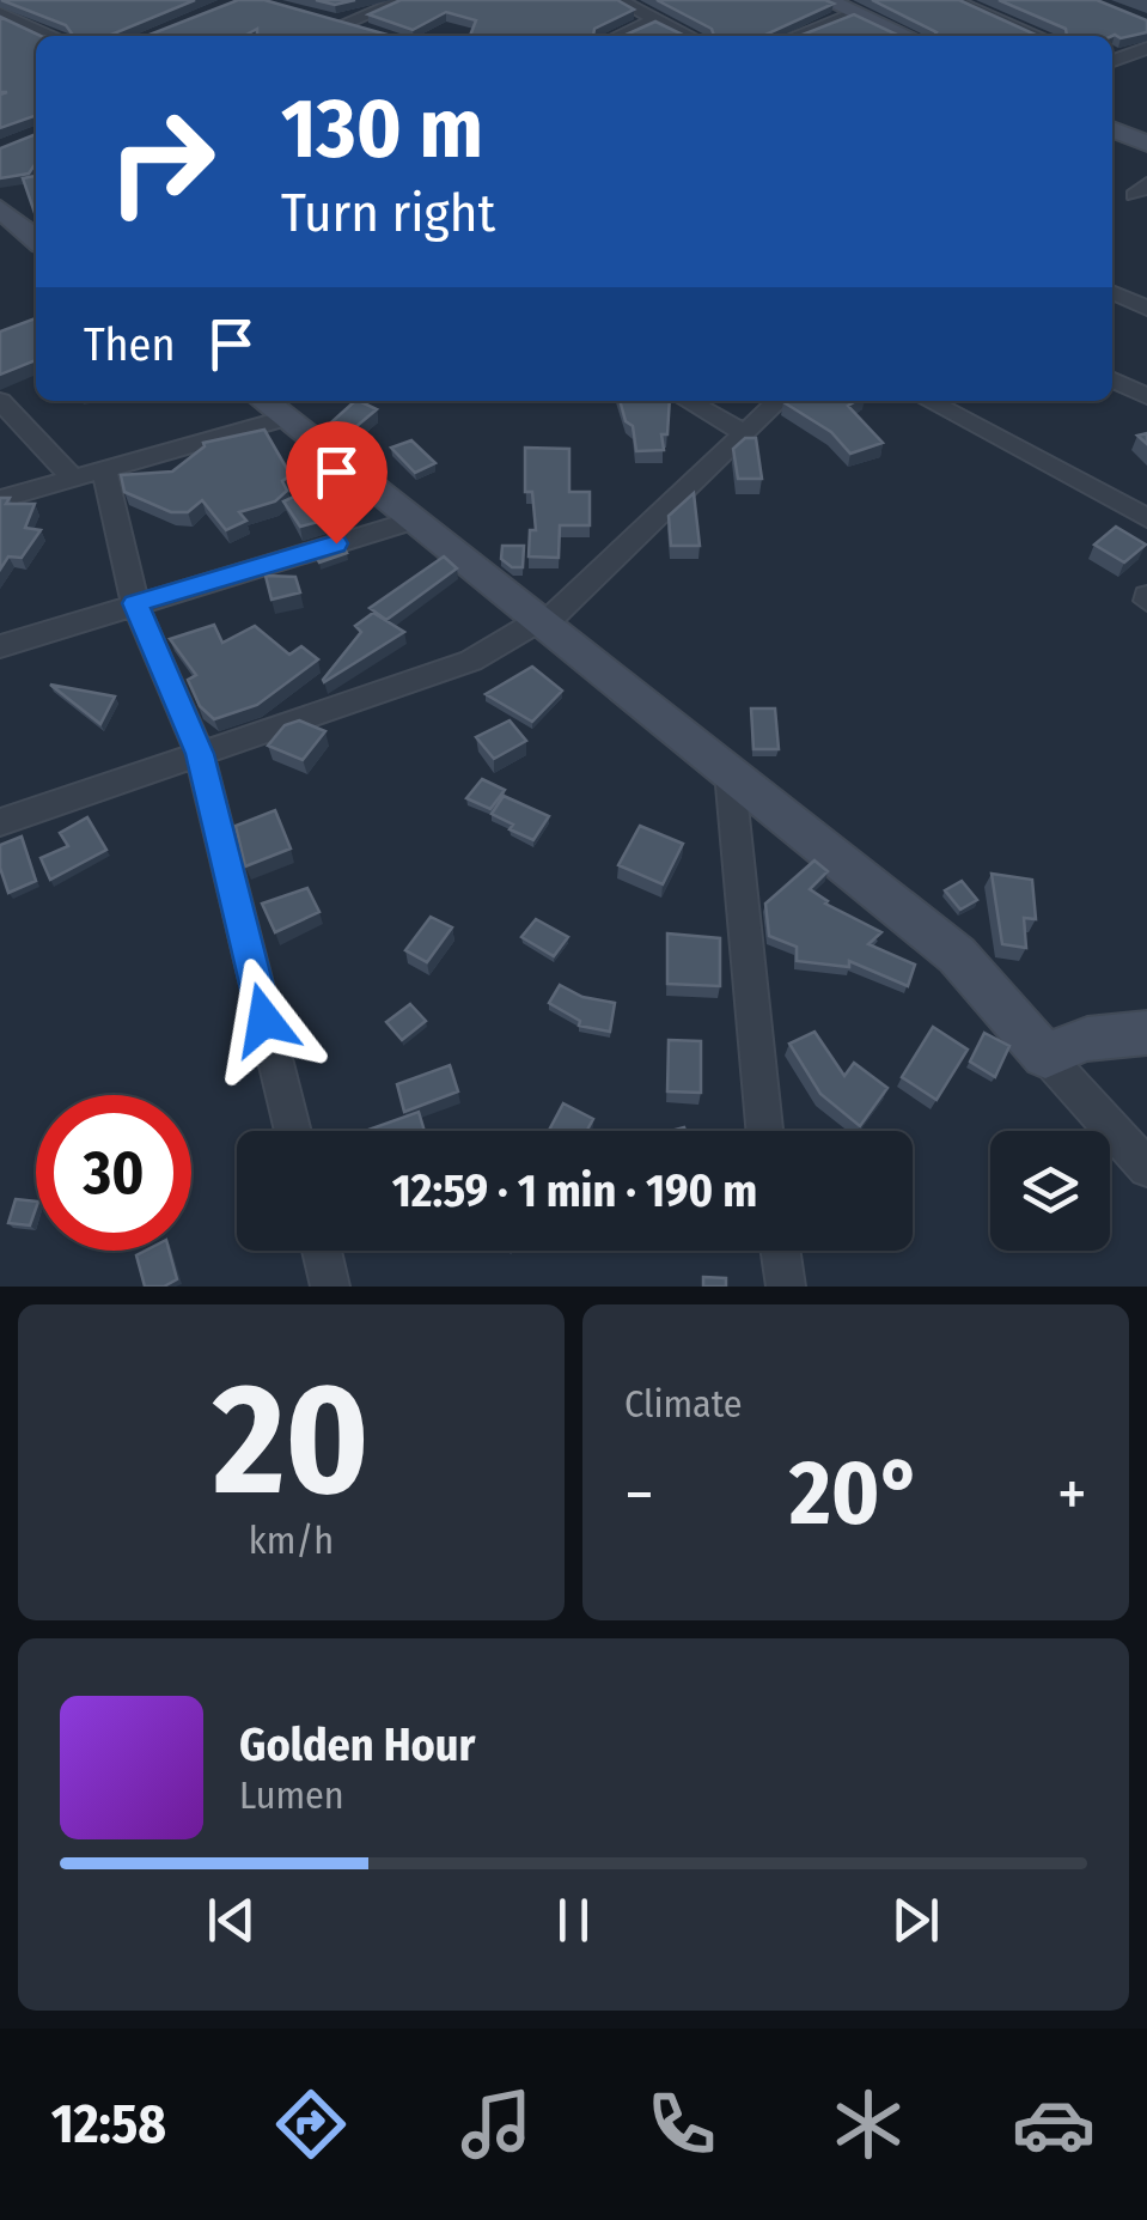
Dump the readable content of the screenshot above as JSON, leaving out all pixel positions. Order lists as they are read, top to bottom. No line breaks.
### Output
{"page":{"turn":["130 m","Turn right"],"then":"Then","limit":"30","trip":"12:59 · 1 min · 190 m","tile":[["20","km/h"],"Climate"],"heat":["−","20°","+"],"song":["Golden Hour","Lumen"],"tabs":"12:58"}}
